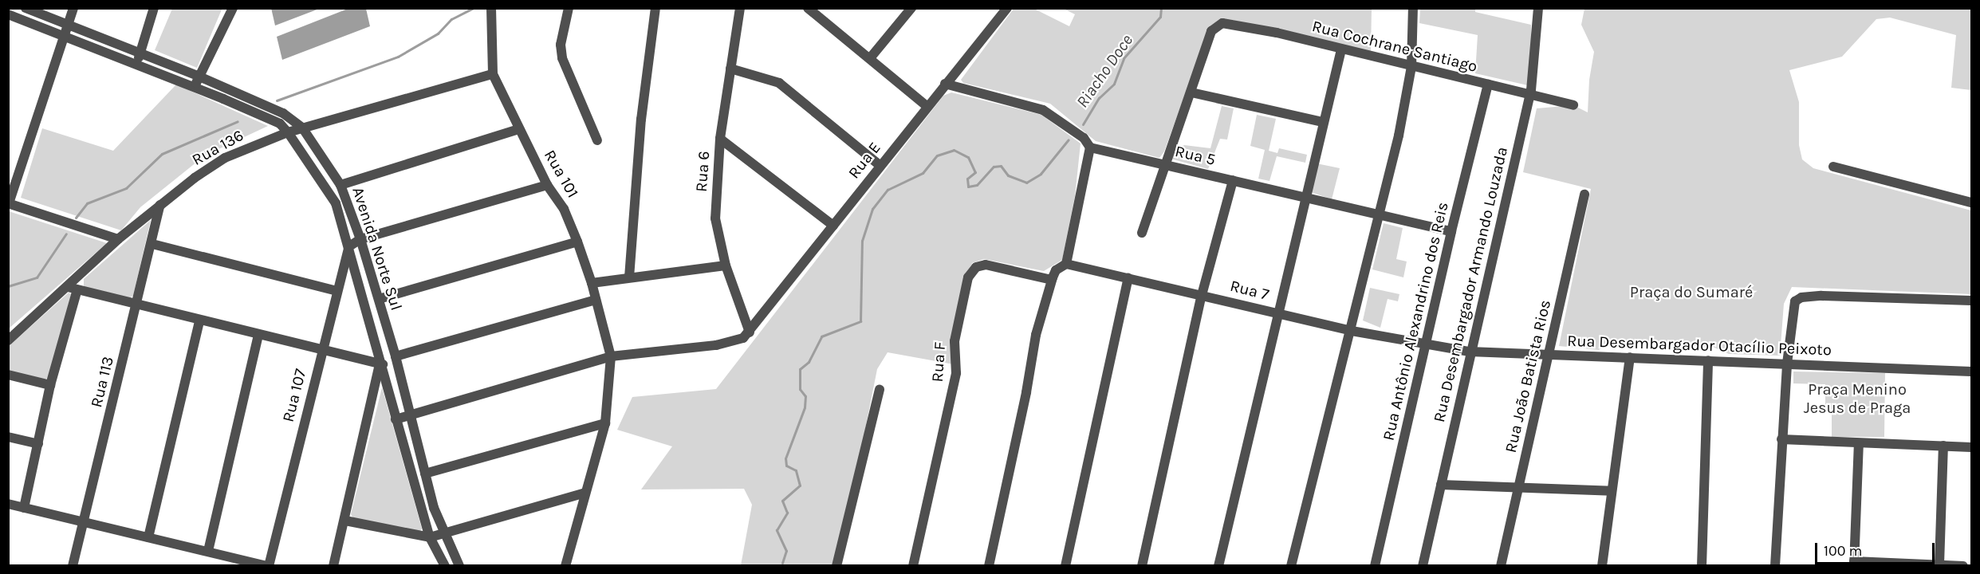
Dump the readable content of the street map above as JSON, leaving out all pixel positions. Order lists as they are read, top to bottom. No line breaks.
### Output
{"streets":{"street":["Rua Cochrane Santiago","Rua 136","Rua 5","Rua E","Rua 6","Rua 101","Avenida Norte Sul","Rua Desembargador Armando Louzada","Rua 7","Rua Antônio Alexandrino dos Reis","Rua Desembargador Otacílio Peixoto","Rua F","Rua João Batista Rios","Rua 113","Rua 107"]},"crossings":[["Rua Cochrane Santiago","Rua Desembargador Armando Louzada"],["Rua Cochrane Santiago","Rua Antônio Alexandrino dos Reis"],["Rua 136","Rua 101"],["Rua 136","Avenida Norte Sul"],["Rua 136","Rua 113"],["Rua 5","Rua Antônio Alexandrino dos Reis"],["Rua E","Rua 6"],["Avenida Norte Sul","Rua 107"],["Rua Desembargador Armando Louzada","Rua Desembargador Otacílio Peixoto"],["Rua 7","Rua Antônio Alexandrino dos Reis"],["Rua 7","Rua Desembargador Otacílio Peixoto"],["Rua Antônio Alexandrino dos Reis","Rua Desembargador Otacílio Peixoto"],["Rua Desembargador Otacílio Peixoto","Rua João Batista Rios"]],"water":["Riacho Doce"],"parks":["Praça do Sumaré","Praça Menino Jesus de Praga"],"scale_bar":"100 m"}
